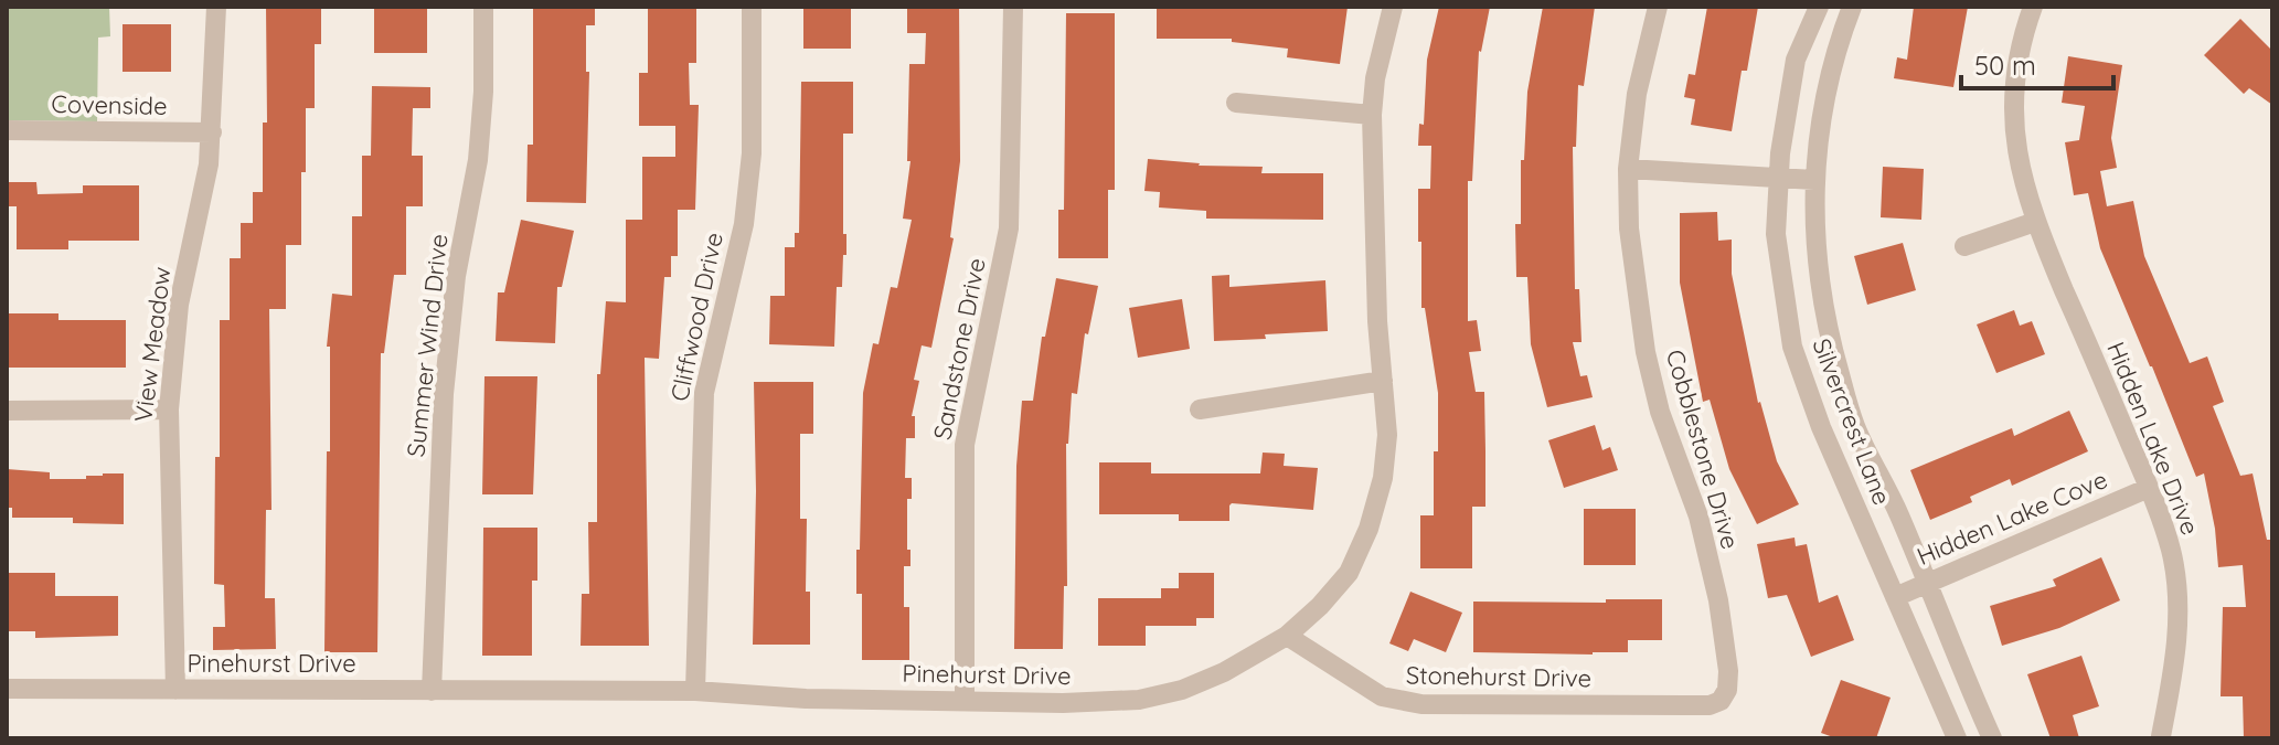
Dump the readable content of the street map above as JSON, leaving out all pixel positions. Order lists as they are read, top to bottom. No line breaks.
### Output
{"streets":{"street":["Covenside","Cliffwood Drive","View Meadow","Summer Wind Drive","Sandstone Drive","Silvercrest Lane","Hidden Lake Drive","Cobblestone Drive","Hidden Lake Cove","Pinehurst Drive","Stonehurst Drive"]},"crossings":[["Covenside","View Meadow"],["Cliffwood Drive","Pinehurst Drive"],["View Meadow","Pinehurst Drive"],["Summer Wind Drive","Pinehurst Drive"],["Sandstone Drive","Pinehurst Drive"],["Silvercrest Lane","Hidden Lake Cove"],["Hidden Lake Drive","Hidden Lake Cove"],["Cobblestone Drive","Stonehurst Drive"],["Pinehurst Drive","Stonehurst Drive"]],"scale_bar":"50 m"}
